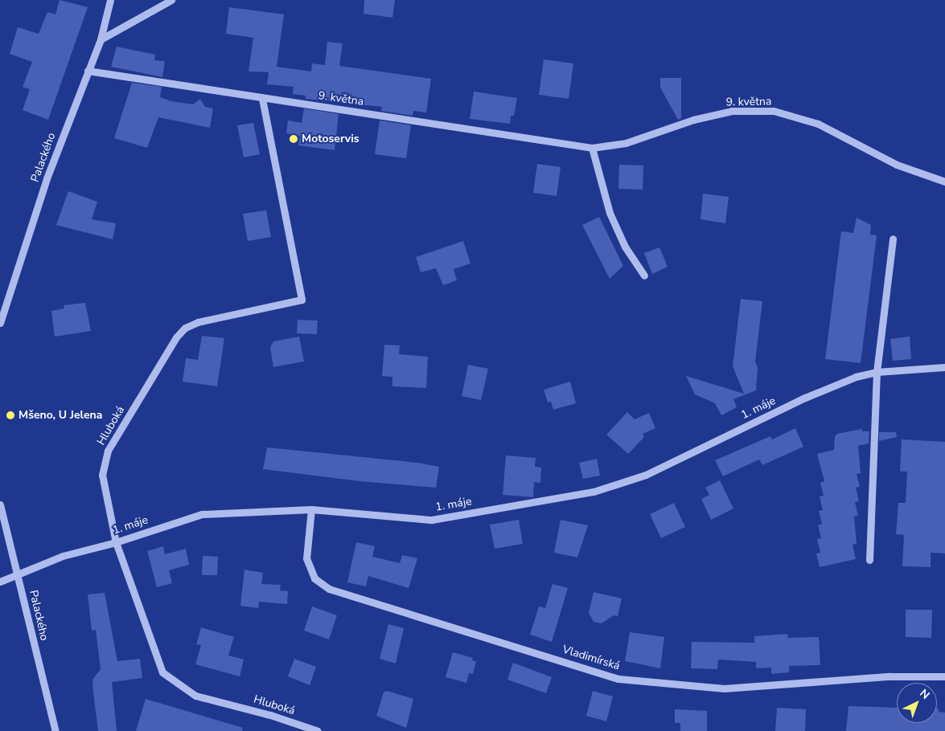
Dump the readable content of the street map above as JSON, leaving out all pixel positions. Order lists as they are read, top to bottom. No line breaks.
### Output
{"streets":{"street":["9. května","Palackého","1. máje","Hluboká","Vladimírská"]},"crossings":[["9. května","Palackého"],["9. května","Hluboká"],["Palackého","1. máje"],["1. máje","Hluboká"],["1. máje","Vladimírská"]],"places":["Motoservis","Mšeno, U Jelena"],"north":"top right"}
